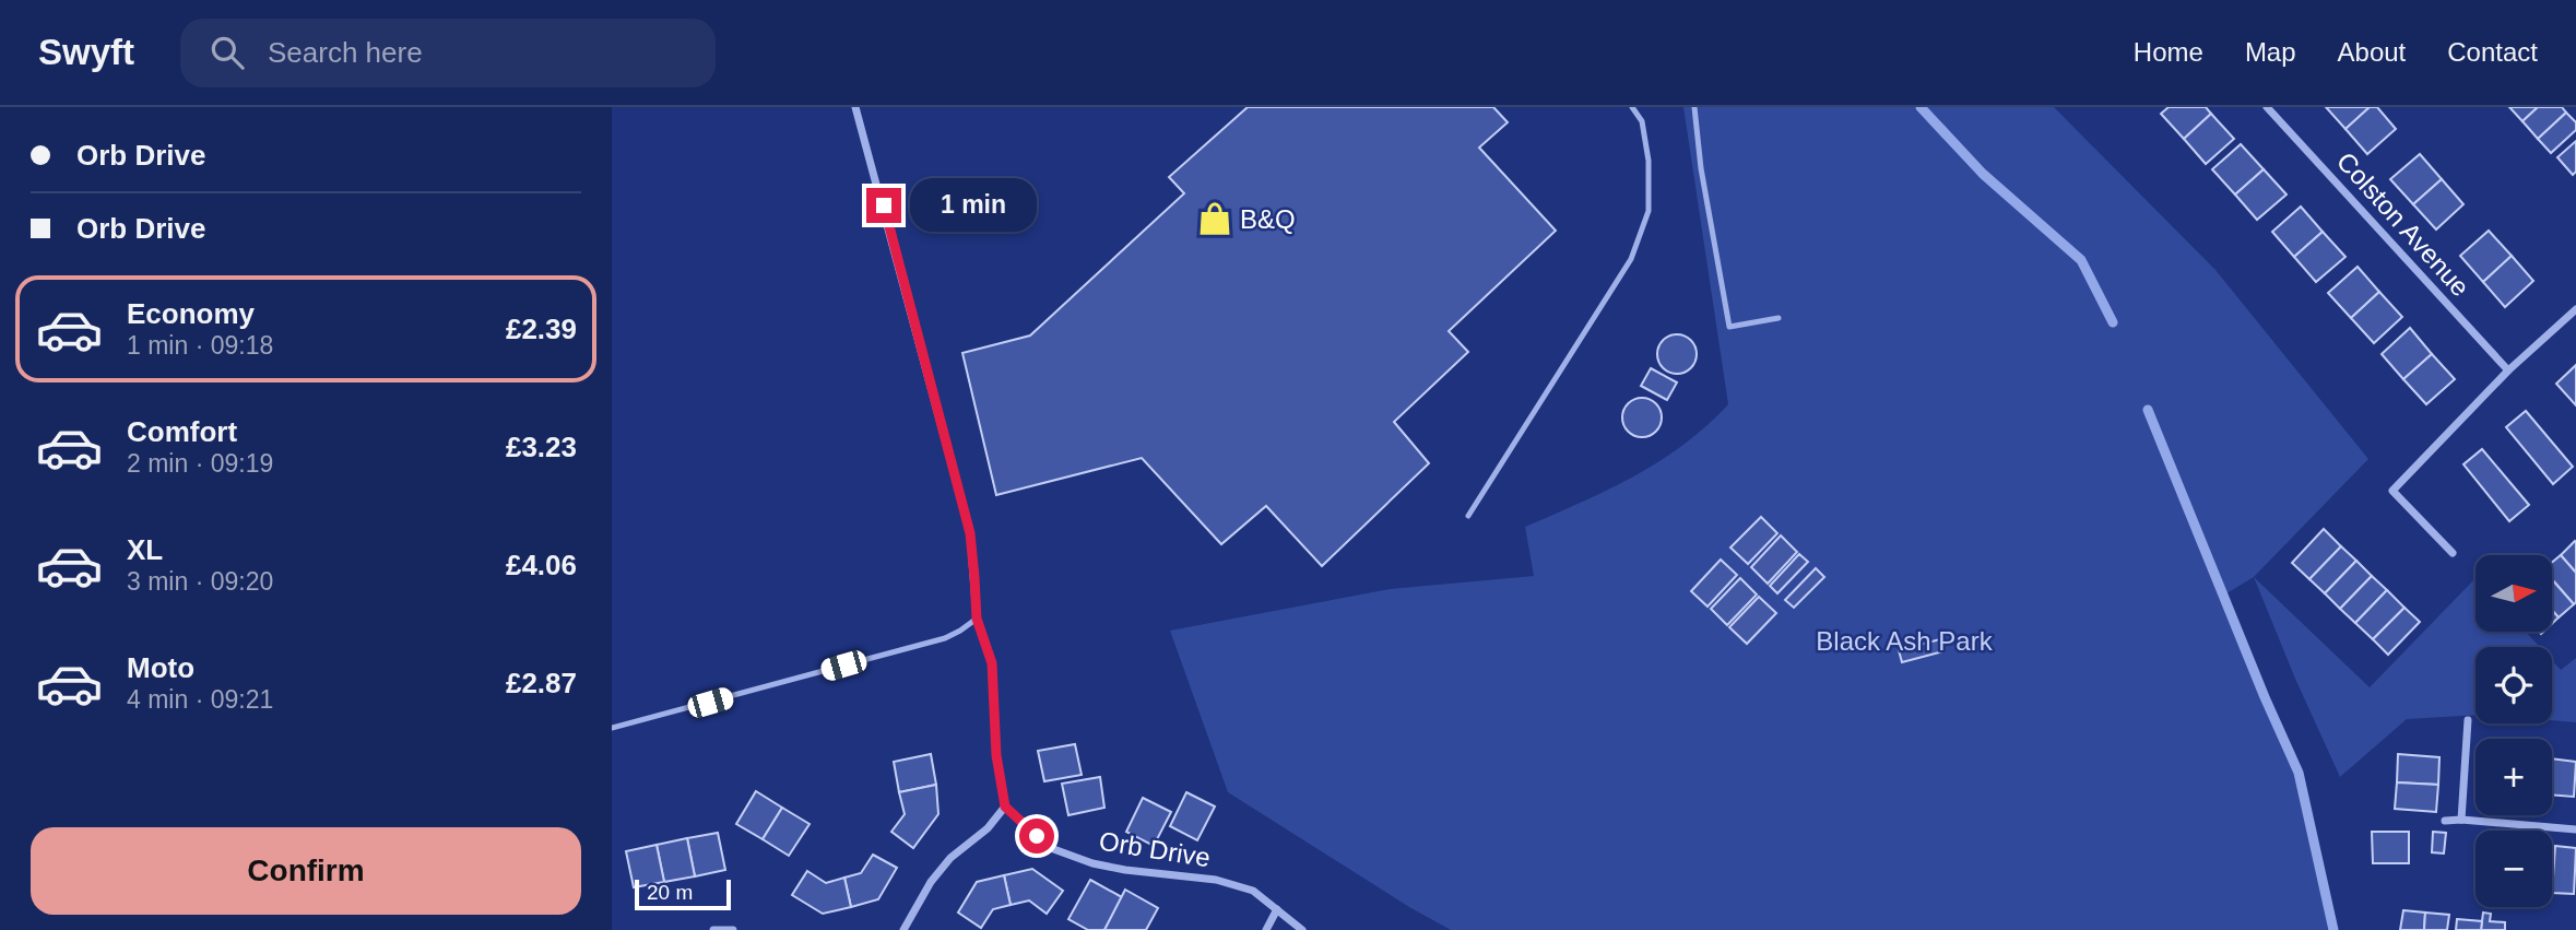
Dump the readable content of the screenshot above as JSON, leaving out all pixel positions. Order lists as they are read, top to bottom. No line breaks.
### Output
{"streets":{"street":["Colston Avenue","Orb Drive"]},"parks":["Black Ash Park"],"places":{"shop":["B&Q"]},"scale_bar":"20 m","north":"right","page":{"header":"Swyft","search":"Search here","nav":["Home","Map","About","Contact"],"banner":["Orb Drive","Orb Drive"],"bubble":"1 min","list":[{"name":"Economy","note":"1 min · 09:18","value":"£2.39"},{"name":"Comfort","note":"2 min · 09:19","value":"£3.23"},{"name":"XL","note":"3 min · 09:20","value":"£4.06"},{"name":"Moto","note":"4 min · 09:21","value":"£2.87"}],"map_buttons":["+","−"],"buttons":"Confirm","scale":"20 m"}}
